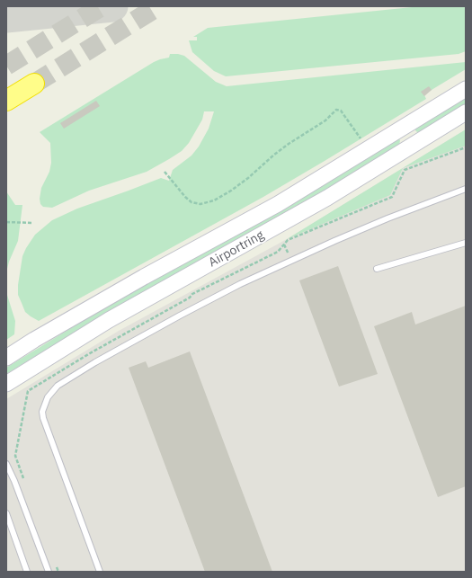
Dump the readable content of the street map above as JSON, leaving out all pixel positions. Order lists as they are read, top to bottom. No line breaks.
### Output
{"streets":{"street":["Airportring"]}}
